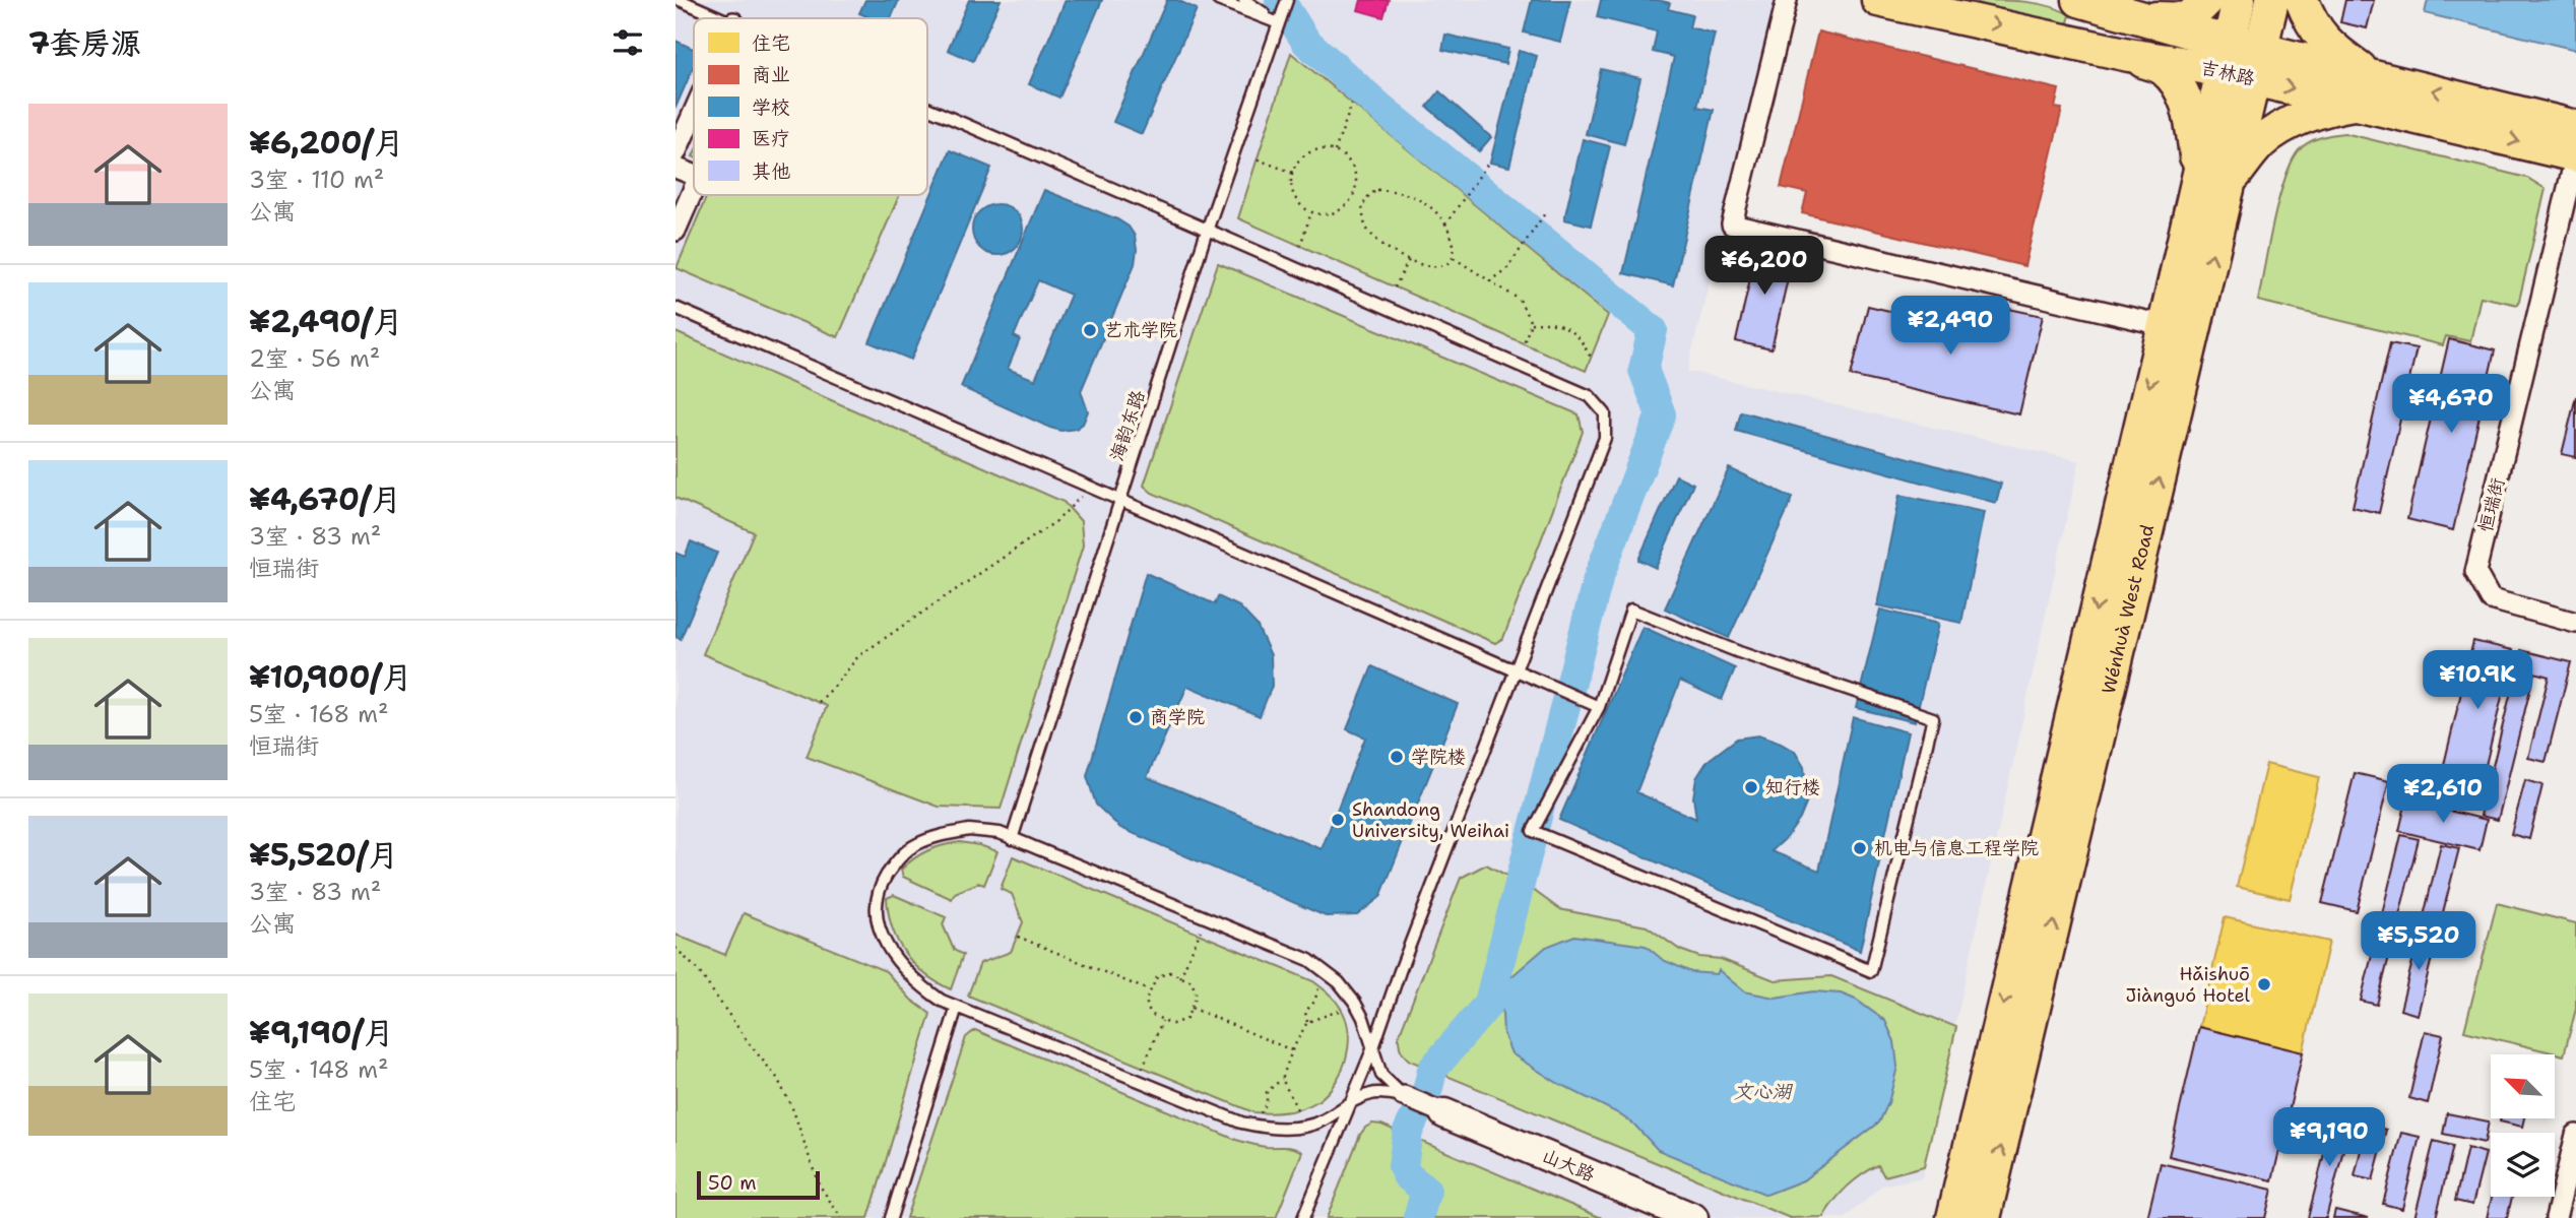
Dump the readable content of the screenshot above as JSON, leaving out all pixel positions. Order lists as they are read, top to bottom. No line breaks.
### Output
{"streets":{"main road":["吉林路","Wénhuà West Road","山大路"],"street":["恒瑞街"],"lane":["海韵东路"]},"crossings":[["吉林路","恒瑞街"],["吉林路","Wénhuà West Road"]],"water":["文心湖"],"places":["艺术学院","商学院","学院楼","知行楼","Shandong University, Weihai","机电与信息工程学院","Hǎishuō Jiànguó Hotel"],"legend":["住宅","商业","学校","医疗","其他"],"scale_bar":"50 m","north":"top left","page":{"heading":"7套房源","list":[{"name":"¥6,200/月","note":"3室 · 110 m² · 公寓"},{"name":"¥2,490/月","note":"2室 · 56 m² · 公寓"},{"name":"¥4,670/月","note":"3室 · 83 m² · 恒瑞街"},{"name":"¥10,900/月","note":"5室 · 168 m² · 恒瑞街"},{"name":"¥5,520/月","note":"3室 · 83 m² · 公寓"},{"name":"¥9,190/月","note":"5室 · 148 m² · 住宅"}],"price":["¥6,200","¥2,490","¥4,670","¥10.9K","¥2,610","¥5,520","¥9,190"],"scale":"50 m"}}
